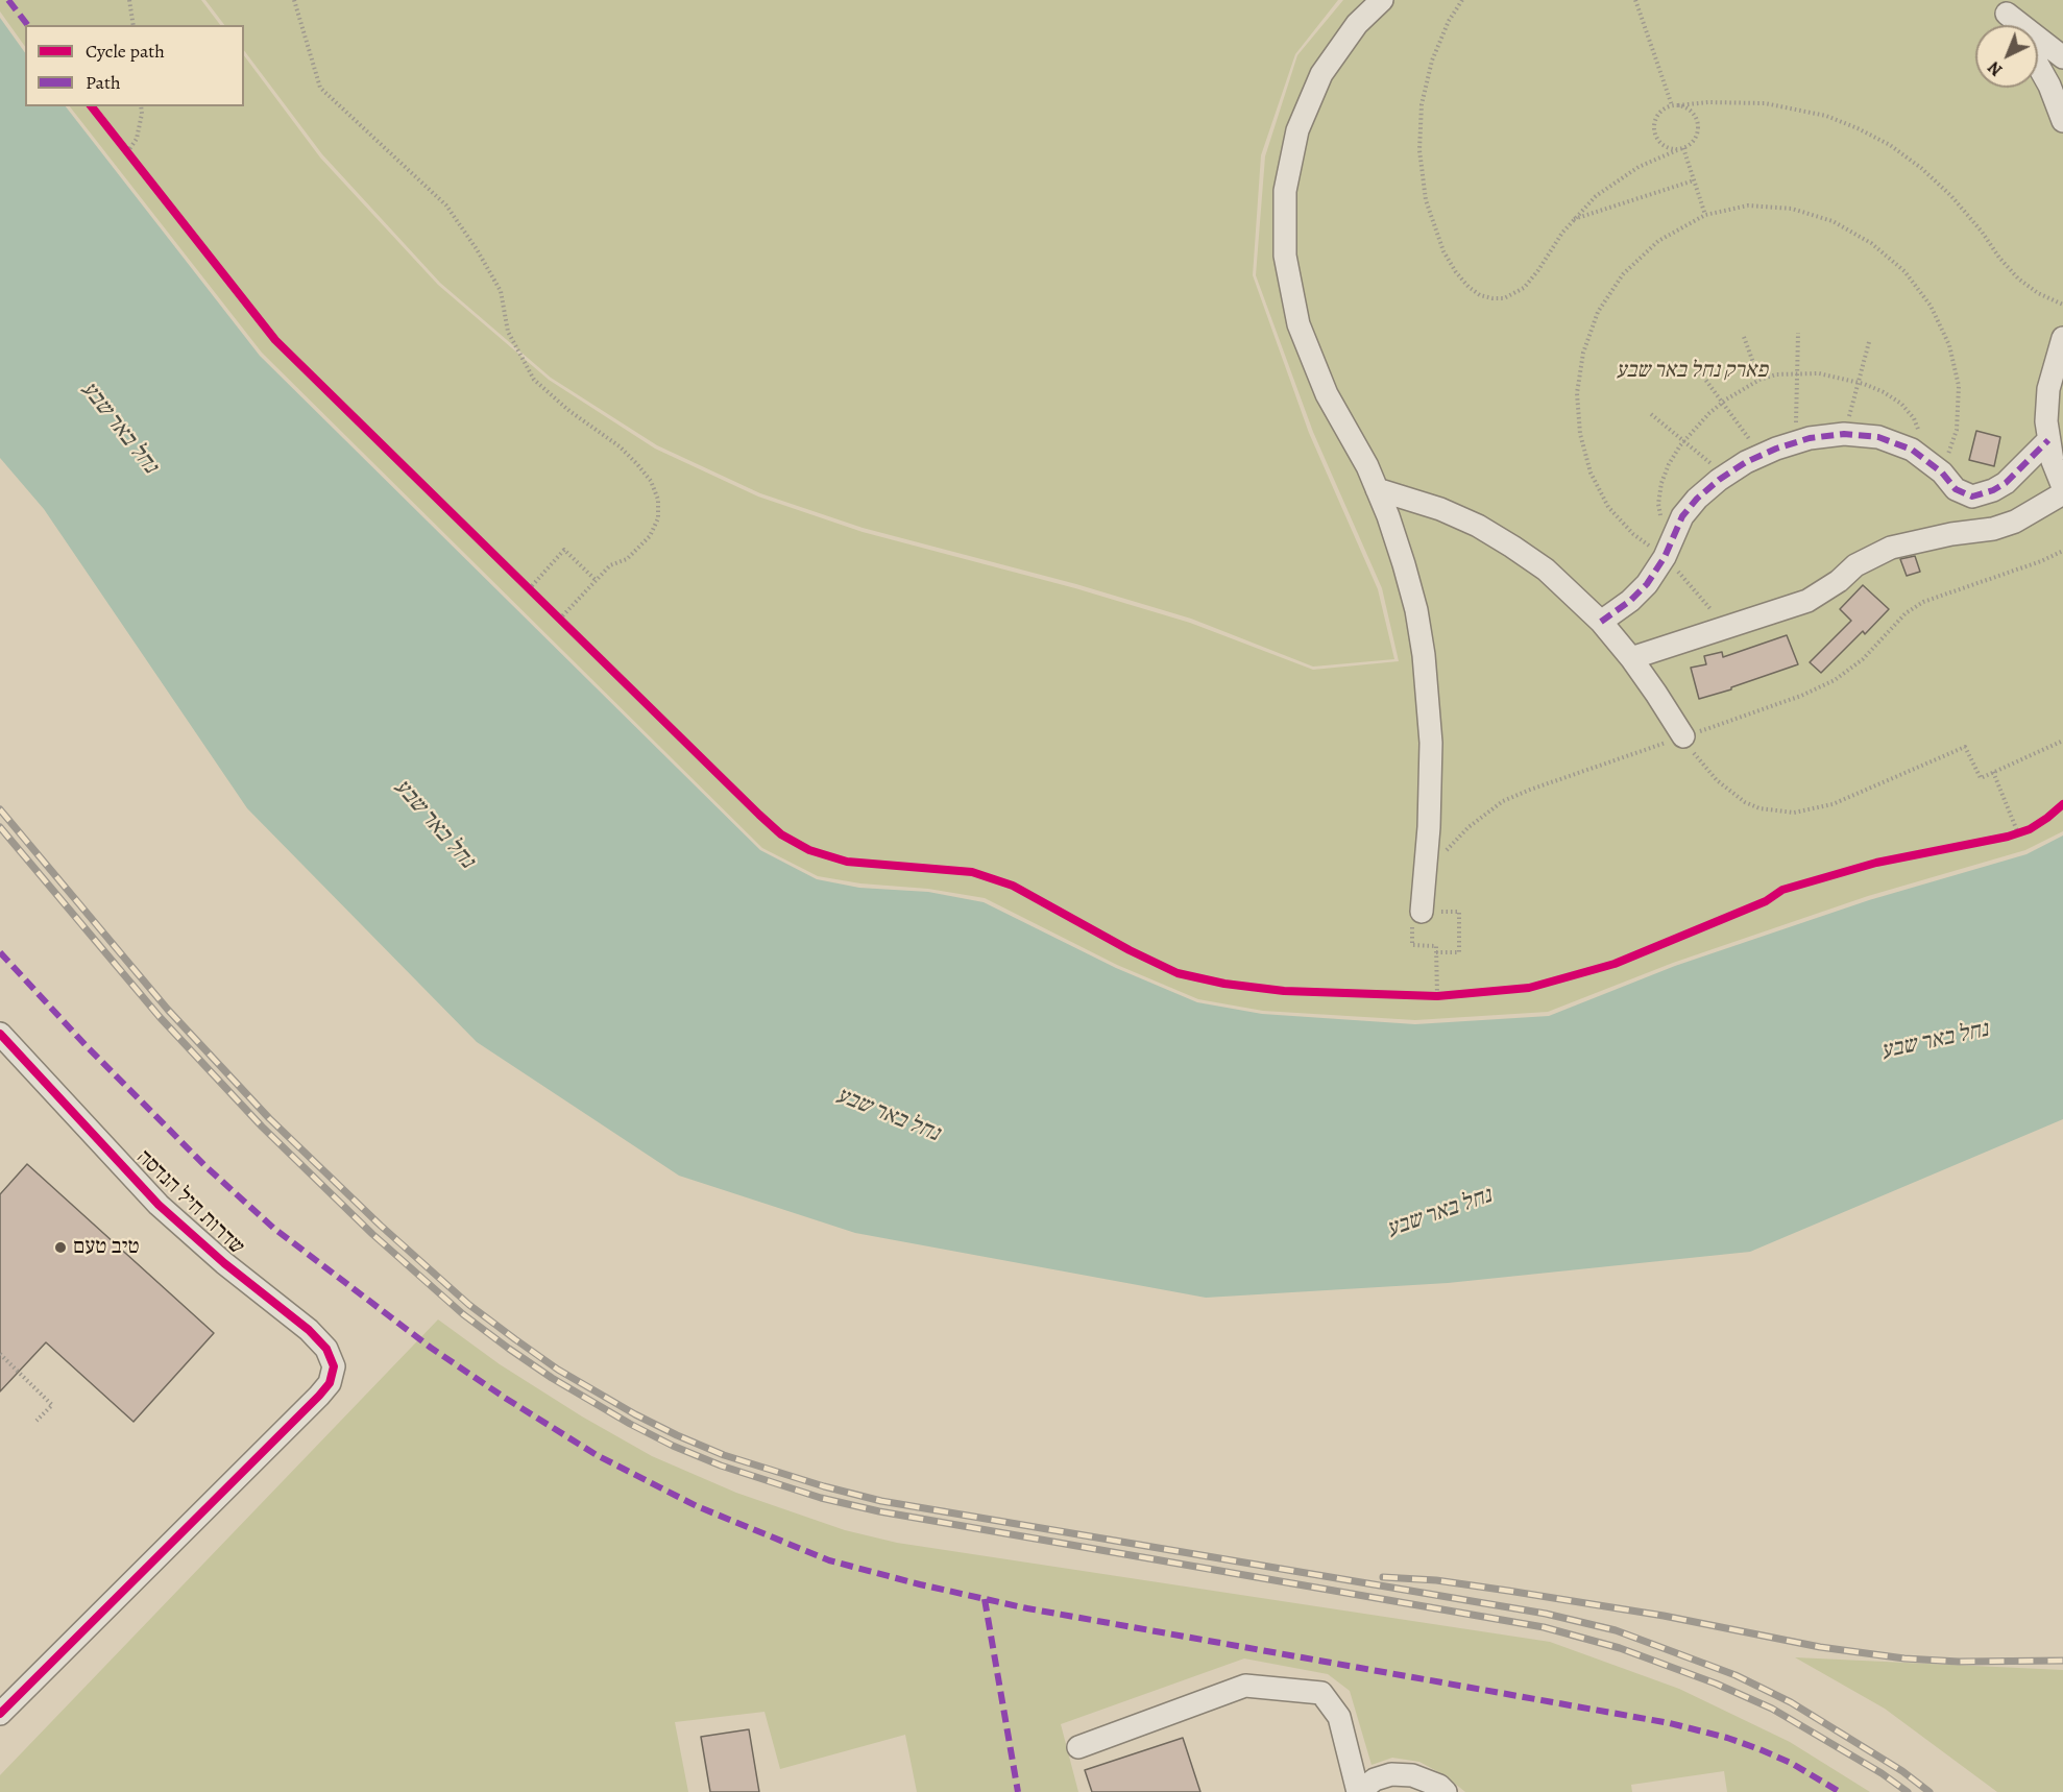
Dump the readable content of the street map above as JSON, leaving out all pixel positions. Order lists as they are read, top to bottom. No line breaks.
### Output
{"streets":{"street":["שדרות חיל הנדסה"]},"water":["נחל באר שבע"],"parks":["פארק נחל באר שבע"],"places":["טיב טעם"],"legend":["Cycle path","Path"],"north":"bottom left"}
